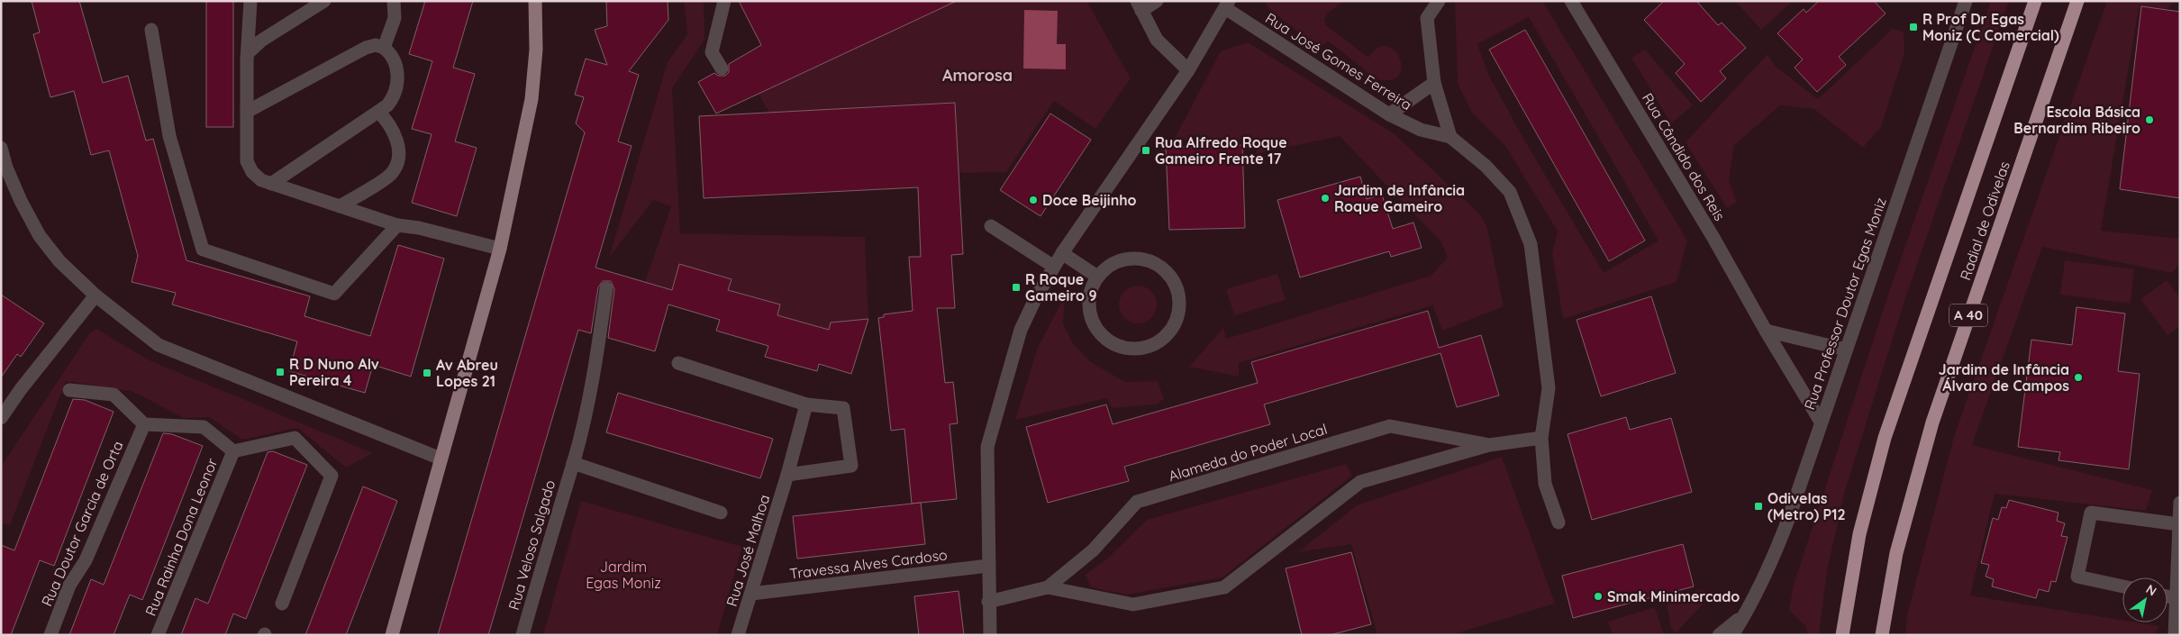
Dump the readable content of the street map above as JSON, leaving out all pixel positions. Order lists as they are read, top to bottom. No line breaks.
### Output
{"streets":{"highway":["Radial de Odivelas","A 40"],"street":["Rua José Gomes Ferreira","Rua Cândido dos Reis","Rua Professor Doutor Egas Moniz","Alameda do Poder Local","Rua Doutor Garcia de Orta","Rua Rainha Dona Leonor","Rua Veloso Salgado","Rua José Malhoa","Travessa Alves Cardoso"]},"crossings":[["Rua José Gomes Ferreira","Alameda do Poder Local"],["Rua Cândido dos Reis","Rua Professor Doutor Egas Moniz"],["Rua José Malhoa","Travessa Alves Cardoso"]],"districts":["Amorosa"],"parks":["Jardim Egas Moniz"],"places":{"transit":["R Prof Dr Egas Moniz (C Comercial)","Rua Alfredo Roque Gameiro Frente 17","R Roque Gameiro 9","R D Nuno Alv Pereira 4","Av Abreu Lopes 21","Odivelas (Metro) P12"],"other":["Escola Básica Bernardim Ribeiro","Jardim de Infância Roque Gameiro","Doce Beijinho","Jardim de Infância Álvaro de Campos","Smak Minimercado"]},"north":"top right"}
